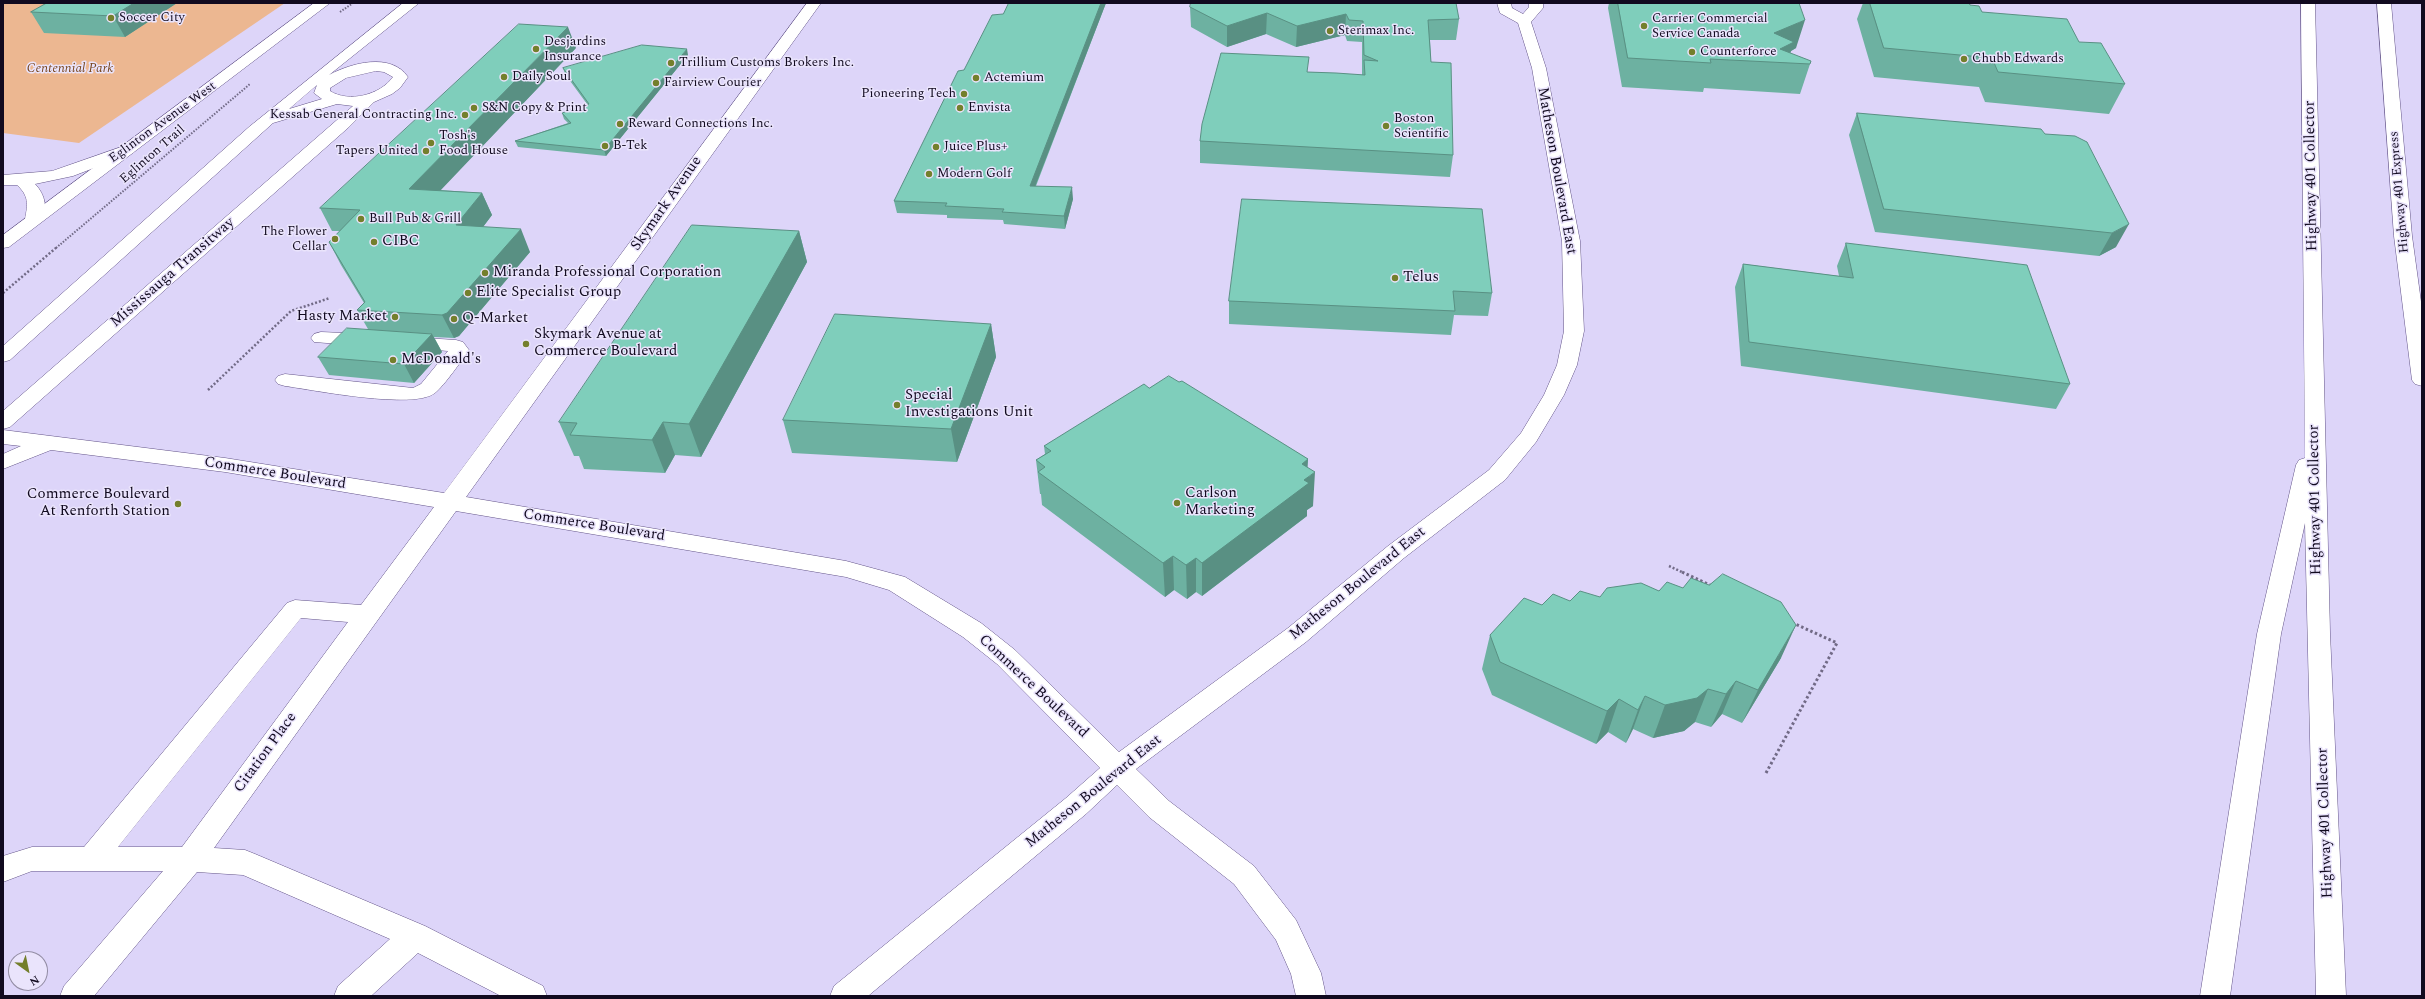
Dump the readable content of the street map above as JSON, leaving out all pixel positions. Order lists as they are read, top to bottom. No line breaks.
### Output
{"streets":{"main road":["Eglinton Avenue West","Matheson Boulevard East","Highway 401 Collector","Highway 401 Express","Skymark Avenue","Mississauga Transitway","Commerce Boulevard","Citation Place"],"path":["Eglinton Trail"]},"crossings":[["Matheson Boulevard East","Commerce Boulevard"],["Skymark Avenue","Commerce Boulevard"],["Skymark Avenue","Citation Place"],["Commerce Boulevard","Citation Place"]],"parks":["Centennial Park"],"places":["Soccer City","Carrier Commercial Service Canada","Sterimax Inc.","Desjardins Insurance","Counterforce","Chubb Edwards","Trillium Customs Brokers Inc.","Daily Soul","Actemium","Fairview Courier","Pioneering Tech","S&N Copy & Print","Envista","Kessab General Contracting Inc.","Reward Connections Inc.","Boston Scientific","Tosh's Food House","B-Tek","Juice Plus+","Tapers United","Modern Golf","Bull Pub & Grill","The Flower Cellar","CIBC","Miranda Professional Corporation","Telus","Elite Specialist Group","Hasty Market","Q-Market","Skymark Avenue at Commerce Boulevard","McDonald's","Special Investigations Unit","Carlson Marketing","Commerce Boulevard At Renforth Station"],"north":"bottom right"}
